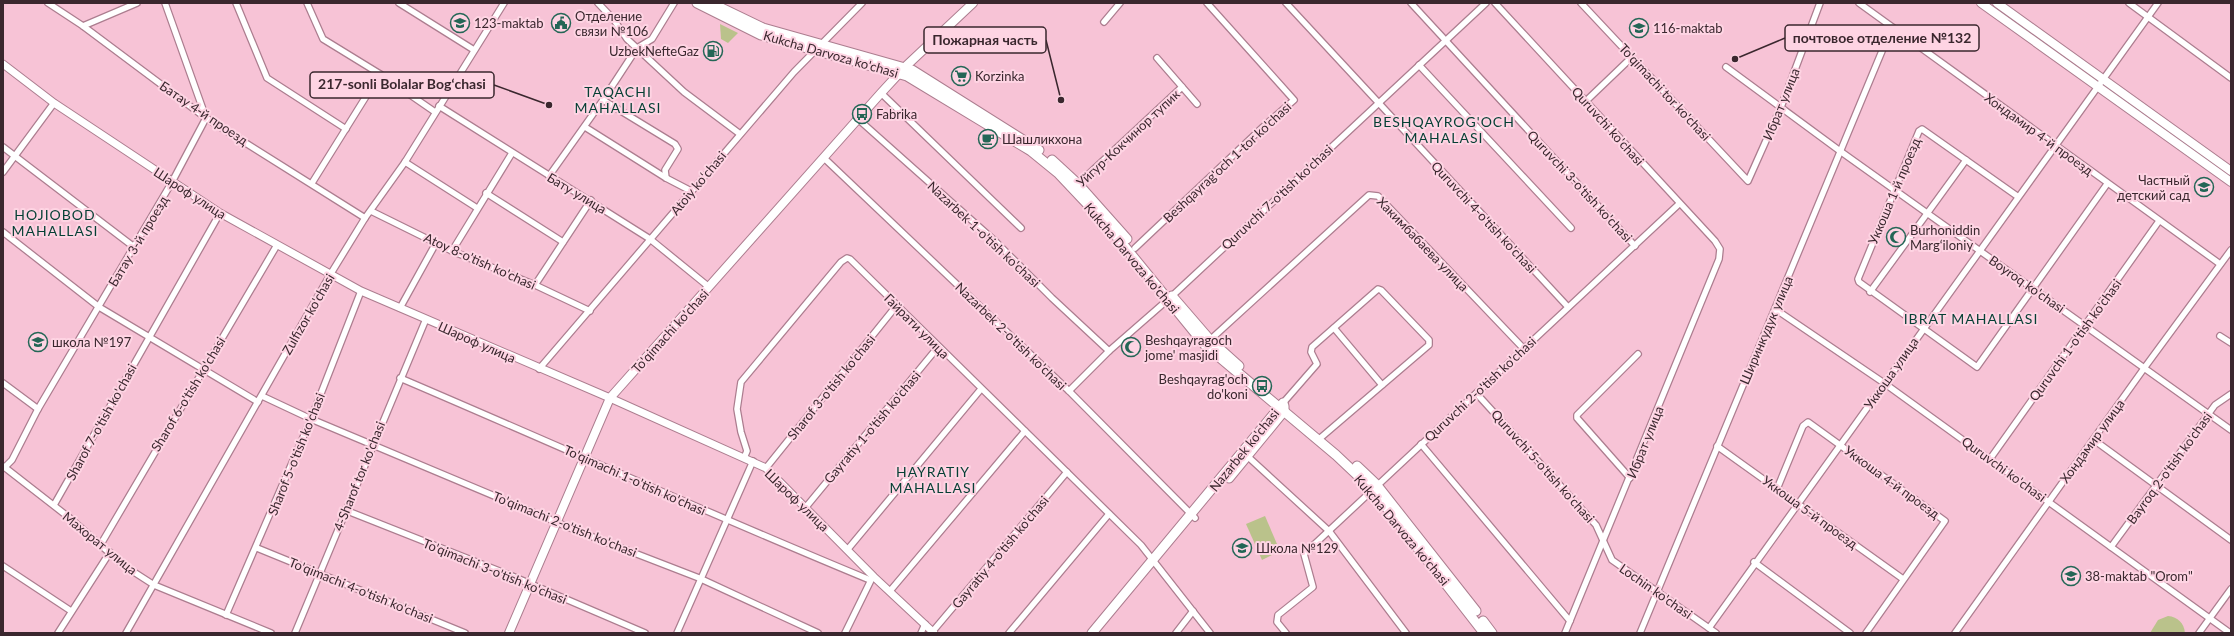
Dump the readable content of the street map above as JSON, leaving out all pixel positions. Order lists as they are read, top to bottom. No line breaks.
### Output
{"streets":{"main road":["Kukcha Darvoza ko'chasi","To'qimachi ko'chasi","Nazarbek ko'chasi"],"street":["To'qimachi tor ko'chasi","Ибрат улица","Батау 4-й проезд","Quruvchi ko'chasi","Хондамир 4-й проезд","Уйгур-Кокчинор тупик","Beshqayrag'och 1-tor ko'chasi","Atoiy koʻchasi","Quruvchi 3-o'tish ko'chasi","Уккоша 1-й проезд","Шароф улица","Бату улица","Quruvchi 7-o'tish ko'chasi","Quruvchi 4-o'tish ko'chasi","Nazarbek 1-o'tish ko'chasi","Батау 3-й проезд","Хакимбабаева улица","Atoy 8-o'tish ko'chasi","Boyroq ko'chasi","Zulfizor ko'chasi","Гайрати улица","Ширинкудук улица","Nazarbek 2-o'tish ko'chasi","Quruvchi 1-o'tish ko'chasi","Уккоша улица","Sharof 3-o'tish ko'chasi","Quruvchi 2-o'tish ko'chasi","Sharof 6-o'tish ko'chasi","Sharof 7-o'tish ko'chasi","Gayratiy 1-o'tish ko'chasi","Хондамир улица","Sharof 5-o'tish ko'chasi","Quruvchi 5-o'tish ko'chasi","Bayroq 2-o'tish ko'chasi","4-Sharof tor ko'chasi","To'qimachi 1-o'tish ko'chasi","Уккоша 4-й проезд","Уккоша 5-й проезд","To'qimachi 2-o'tish ko'chasi","Махорат улица","Gayratiy 4-o'tish ko'chasi","To'qimachi 3-o'tish ko'chasi","To'qimachi 4-o'tish ko'chasi","Lochin ko'chasi"]},"crossings":[["Kukcha Darvoza ko'chasi","Уйгур-Кокчинор тупик"],["Kukcha Darvoza ko'chasi","Beshqayrag'och 1-tor ko'chasi"],["Kukcha Darvoza ko'chasi","Atoiy koʻchasi"],["Kukcha Darvoza ko'chasi","Quruvchi 7-o'tish ko'chasi"],["Kukcha Darvoza ko'chasi","Хакимбабаева улица"],["Kukcha Darvoza ko'chasi","To'qimachi ko'chasi"],["Kukcha Darvoza ko'chasi","Quruvchi 2-o'tish ko'chasi"],["Kukcha Darvoza ko'chasi","Nazarbek ko'chasi"],["To'qimachi tor ko'chasi","Ибрат улица"],["Ибрат улица","Quruvchi ko'chasi"],["Ибрат улица","Boyroq ko'chasi"],["Ибрат улица","Quruvchi 5-o'tish ko'chasi"],["Ибрат улица","Lochin ko'chasi"],["Батау 4-й проезд","Батау 3-й проезд"],["Батау 4-й проезд","Zulfizor ko'chasi"],["Quruvchi ko'chasi","Ширинкудук улица"],["Quruvchi ko'chasi","Quruvchi 1-o'tish ko'chasi"],["Quruvchi ko'chasi","Уккоша улица"],["Quruvchi ko'chasi","Quruvchi 2-o'tish ko'chasi"],["Quruvchi ko'chasi","Хондамир улица"],["Quruvchi ko'chasi","Bayroq 2-o'tish ko'chasi"],["Хондамир 4-й проезд","Ширинкудук улица"],["Хондамир 4-й проезд","Quruvchi 1-o'tish ko'chasi"],["Хондамир 4-й проезд","Уккоша улица"],["Хондамир 4-й проезд","Хондамир улица"],["Atoiy koʻchasi","Шароф улица"],["Atoiy koʻchasi","Бату улица"],["Atoiy koʻchasi","Atoy 8-o'tish ko'chasi"],["Quruvchi 3-o'tish ko'chasi","Quruvchi 7-o'tish ko'chasi"],["Quruvchi 3-o'tish ko'chasi","Quruvchi 2-o'tish ko'chasi"],["Уккоша 1-й проезд","Boyroq ko'chasi"],["Уккоша 1-й проезд","Уккоша улица"],["Шароф улица","Батау 3-й проезд"],["Шароф улица","Zulfizor ko'chasi"],["Шароф улица","Гайрати улица"],["Шароф улица","To'qimachi ko'chasi"],["Шароф улица","Sharof 3-o'tish ko'chasi"],["Шароф улица","Sharof 6-o'tish ko'chasi"],["Шароф улица","Sharof 7-o'tish ko'chasi"],["Шароф улица","Gayratiy 1-o'tish ko'chasi"],["Шароф улица","Sharof 5-o'tish ko'chasi"],["Шароф улица","4-Sharof tor ko'chasi"],["Шароф улица","To'qimachi 1-o'tish ko'chasi"],["Шароф улица","Gayratiy 4-o'tish ko'chasi"],["Бату улица","Zulfizor ko'chasi"],["Бату улица","To'qimachi ko'chasi"],["Quruvchi 7-o'tish ko'chasi","Quruvchi 4-o'tish ko'chasi"],["Quruvchi 7-o'tish ko'chasi","Nazarbek 1-o'tish ko'chasi"],["Quruvchi 7-o'tish ko'chasi","Nazarbek 2-o'tish ko'chasi"],["Quruvchi 4-o'tish ko'chasi","Quruvchi 2-o'tish ko'chasi"],["Nazarbek 1-o'tish ko'chasi","To'qimachi ko'chasi"],["Батау 3-й проезд","Махорат улица"],["Хакимбабаева улица","Quruvchi 2-o'tish ko'chasi"],["Atoy 8-o'tish ko'chasi","Zulfizor ko'chasi"],["Boyroq ko'chasi","Ширинкудук улица"],["Boyroq ko'chasi","Quruvchi 1-o'tish ko'chasi"],["Boyroq ko'chasi","Уккоша улица"],["Boyroq ko'chasi","Хондамир улица"],["Boyroq ko'chasi","Bayroq 2-o'tish ko'chasi"],["Zulfizor ko'chasi","To'qimachi 2-o'tish ko'chasi"],["Zulfizor ko'chasi","Махорат улица"],["Гайрати улица","Sharof 3-o'tish ko'chasi"],["Гайрати улица","Gayratiy 1-o'tish ko'chasi"],["Гайрати улица","Nazarbek ko'chasi"],["Гайрати улица","Gayratiy 4-o'tish ko'chasi"],["Ширинкудук улица","Уккоша 5-й проезд"],["Ширинкудук улица","Lochin ko'chasi"],["To'qimachi ko'chasi","Nazarbek 2-o'tish ko'chasi"],["To'qimachi ko'chasi","To'qimachi 1-o'tish ko'chasi"],["To'qimachi ko'chasi","To'qimachi 2-o'tish ko'chasi"],["To'qimachi ko'chasi","To'qimachi 3-o'tish ko'chasi"],["Nazarbek 2-o'tish ko'chasi","Nazarbek ko'chasi"],["Уккоша улица","Уккоша 4-й проезд"],["Уккоша улица","Уккоша 5-й проезд"],["Уккоша улица","Lochin ko'chasi"],["Quruvchi 2-o'tish ko'chasi","Quruvchi 5-o'tish ko'chasi"],["Sharof 6-o'tish ko'chasi","Махорат улица"],["Sharof 7-o'tish ko'chasi","Махорат улица"],["Sharof 5-o'tish ko'chasi","To'qimachi 2-o'tish ko'chasi"],["Sharof 5-o'tish ko'chasi","Махорат улица"],["Sharof 5-o'tish ko'chasi","To'qimachi 4-o'tish ko'chasi"],["Quruvchi 5-o'tish ko'chasi","Lochin ko'chasi"],["4-Sharof tor ko'chasi","To'qimachi 1-o'tish ko'chasi"],["4-Sharof tor ko'chasi","To'qimachi 2-o'tish ko'chasi"],["4-Sharof tor ko'chasi","To'qimachi 3-o'tish ko'chasi"],["4-Sharof tor ko'chasi","To'qimachi 4-o'tish ko'chasi"],["Уккоша 4-й проезд","Уккоша 5-й проезд"]],"districts":["TAQACHI MAHALLASI","BESHQAYROG'OCH MAHALASI","HOJIOBOD MAHALLASI","IBRAT MAHALLASI","HAYRATIY MAHALLASI"],"places":{"school or university":["123-maktab","116-maktab","Частный детский сад","школа №197","Школа №129","38-maktab \"Orom\""],"public building":["Отделение связи №106"],"fuel station":["UzbekNefteGaz"],"other":["почтовое отделение №132","Пожарная часть","217-sonli Bolalar Bogʻchasi"],"supermarket":["Korzinka"],"bus stop":["Fabrika","Beshqayrag'och do'koni"],"cafe":["Шашликхона"],"mosque":["Burhoniddin Marg‘iloniy","Beshqayragoch jome' masjidi"]}}
